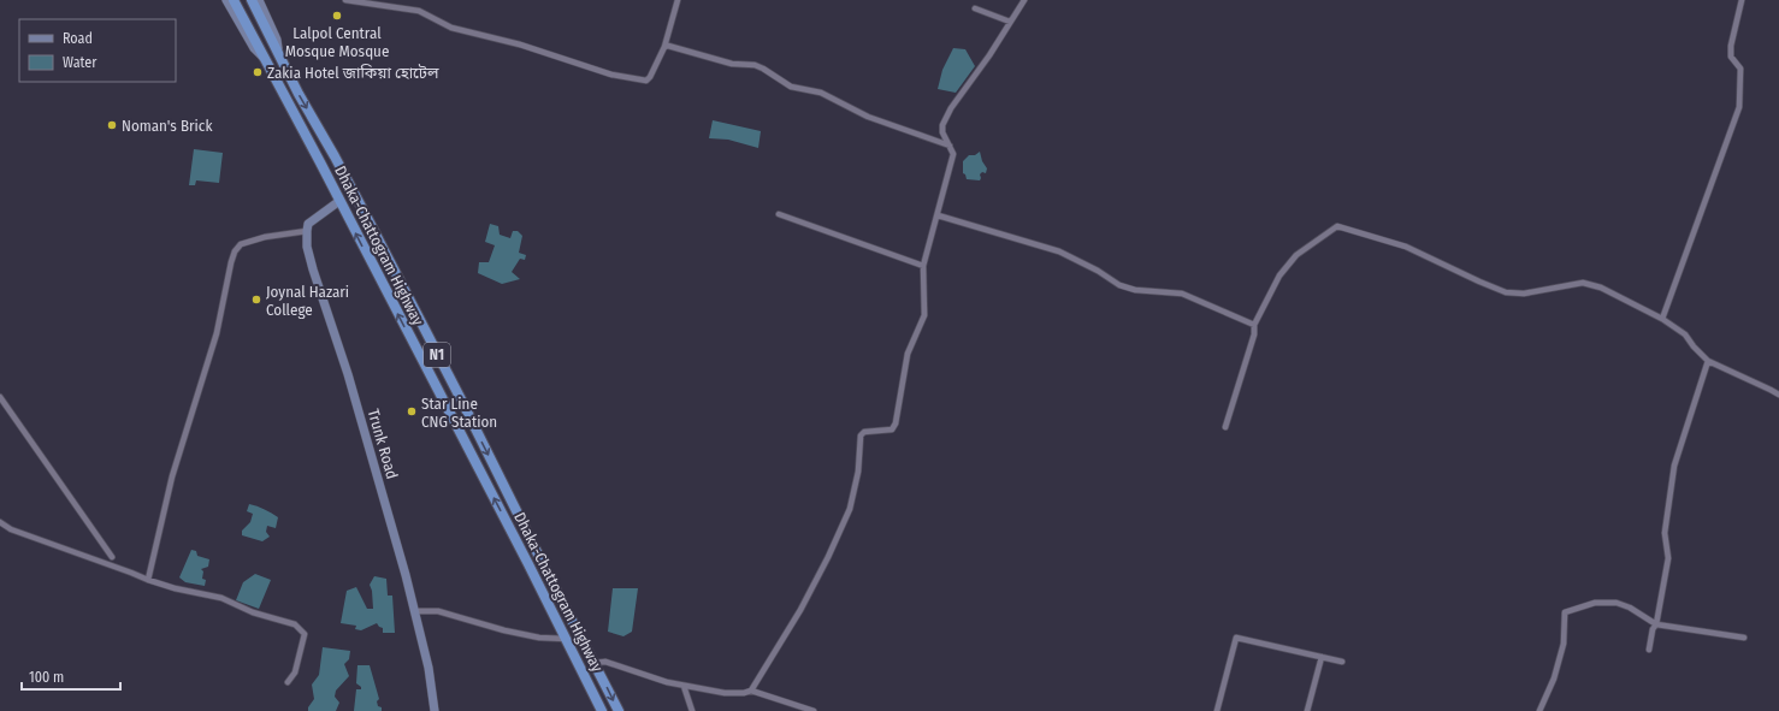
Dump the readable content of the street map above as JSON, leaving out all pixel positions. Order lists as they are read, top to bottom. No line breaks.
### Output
{"streets":{"highway":["Dhaka-Chattogram Highway","N1"],"main road":["Trunk Road"]},"places":["Lalpol Central Mosque Mosque","Zakia Hotel জাকিয়া হোটেল","Noman's Brick","Joynal Hazari College","Star Line CNG Station"],"legend":["Road","Water"],"scale_bar":"100 m"}
